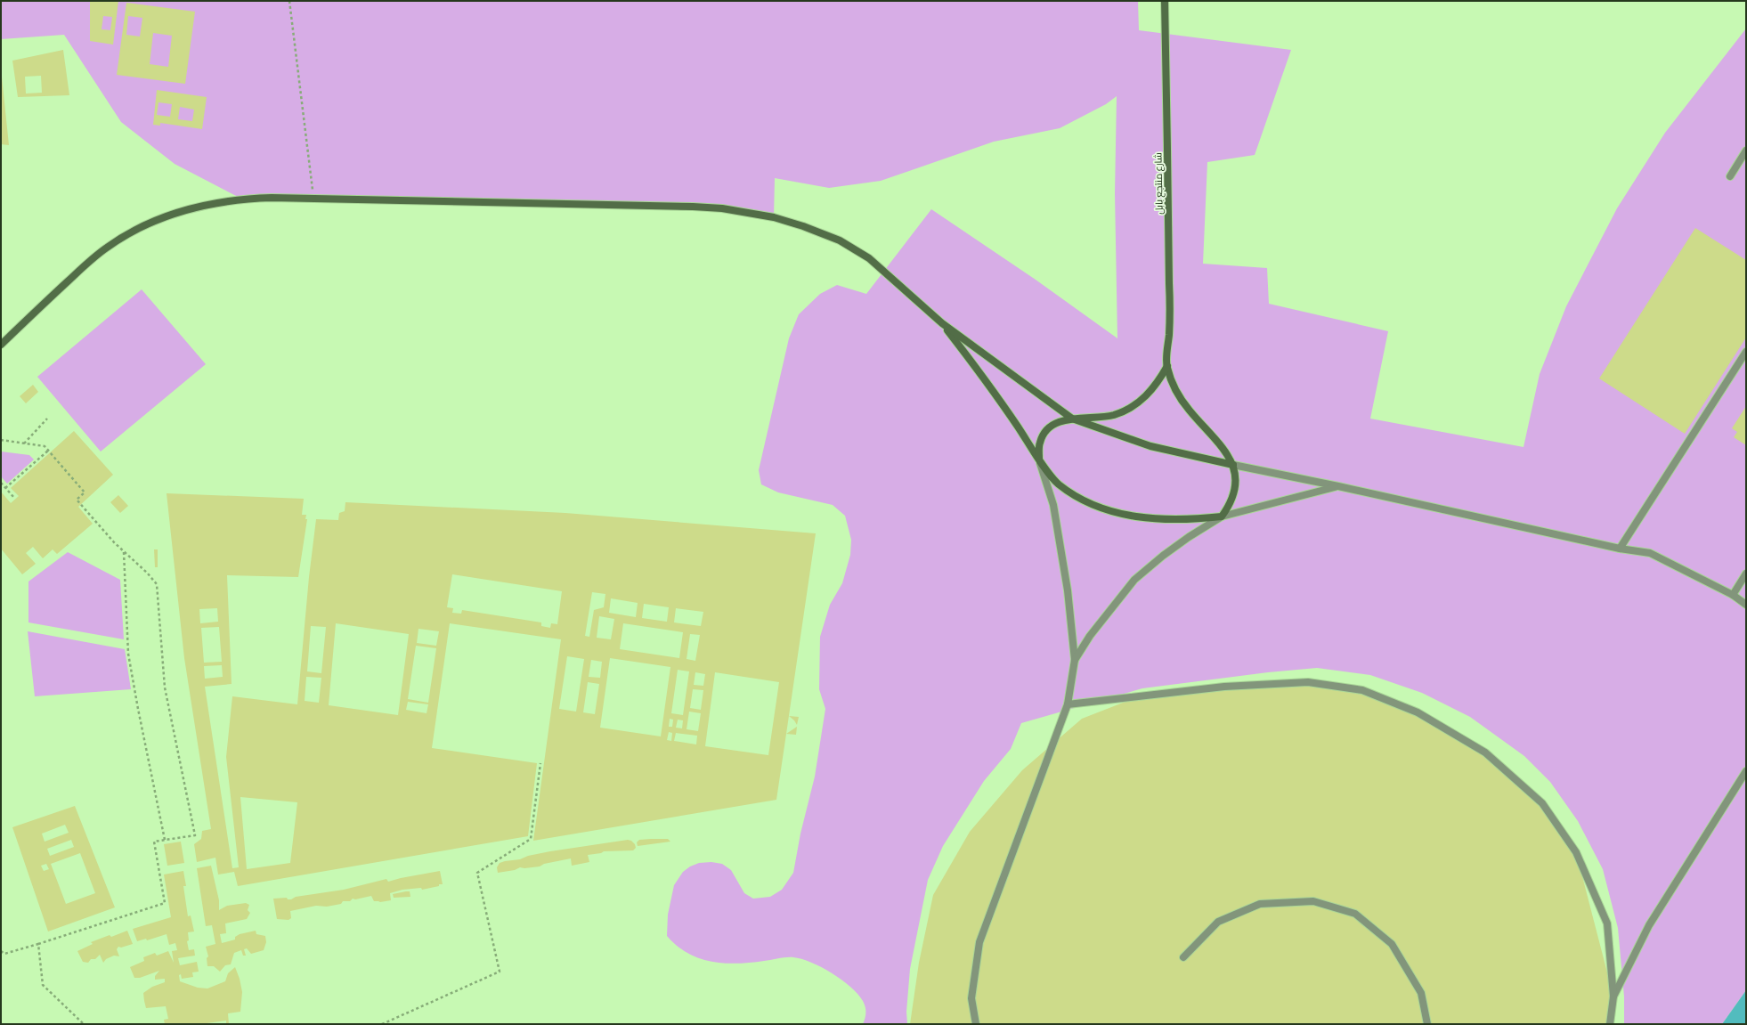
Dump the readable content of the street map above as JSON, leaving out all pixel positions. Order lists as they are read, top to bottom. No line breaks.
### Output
{"streets":{"street":["شارع منتجع بابل"]}}
